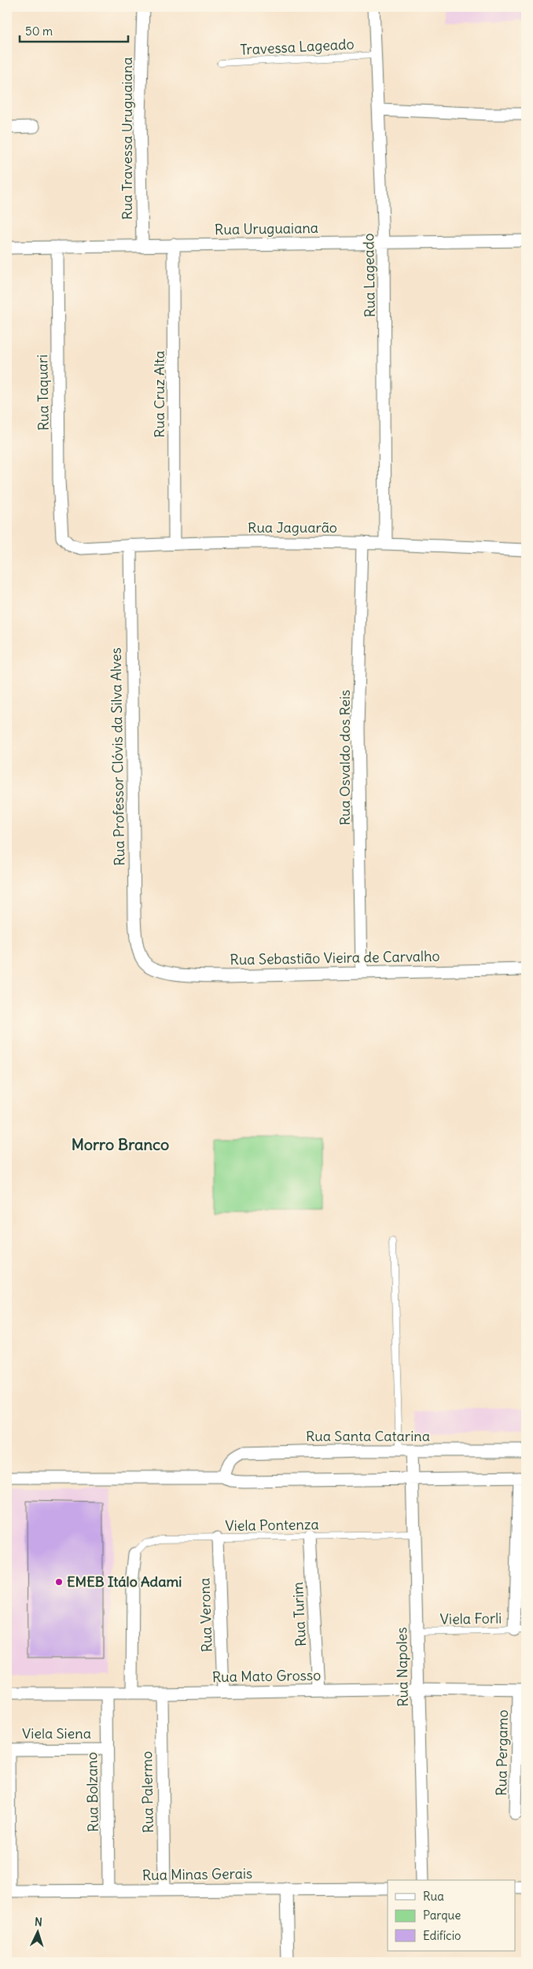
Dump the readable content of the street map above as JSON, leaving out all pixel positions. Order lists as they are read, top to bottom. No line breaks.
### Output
{"streets":{"street":["Rua Travessa Uruguaiana","Rua Uruguaiana","Rua Lageado","Rua Taquari","Rua Cruz Alta","Rua Jaguarão","Rua Professor Clóvis da Silva Alves","Rua Osvaldo dos Reis","Rua Sebastião Vieira de Carvalho","Rua Santa Catarina","Rua Turim","Rua Verona","Rua Napoles","Rua Mato Grosso","Viela Siena","Rua Pergamo","Rua Bolzano","Rua Palermo","Rua Minas Gerais"],"lane":["Travessa Lageado","Viela Pontenza","Viela Forli"]},"crossings":[["Travessa Lageado","Rua Lageado"],["Rua Travessa Uruguaiana","Rua Uruguaiana"],["Rua Uruguaiana","Rua Lageado"],["Rua Uruguaiana","Rua Taquari"],["Rua Uruguaiana","Rua Cruz Alta"],["Rua Lageado","Rua Jaguarão"],["Rua Taquari","Rua Jaguarão"],["Rua Cruz Alta","Rua Jaguarão"],["Rua Jaguarão","Rua Professor Clóvis da Silva Alves"],["Rua Jaguarão","Rua Osvaldo dos Reis"],["Rua Professor Clóvis da Silva Alves","Rua Sebastião Vieira de Carvalho"],["Rua Osvaldo dos Reis","Rua Sebastião Vieira de Carvalho"],["Rua Santa Catarina","Rua Napoles"],["Viela Pontenza","Rua Turim"],["Viela Pontenza","Rua Verona"],["Viela Pontenza","Rua Napoles"],["Rua Turim","Rua Mato Grosso"],["Rua Verona","Rua Mato Grosso"],["Viela Forli","Rua Napoles"],["Rua Napoles","Rua Mato Grosso"],["Rua Mato Grosso","Rua Pergamo"],["Rua Mato Grosso","Rua Bolzano"],["Rua Mato Grosso","Rua Palermo"],["Viela Siena","Rua Bolzano"],["Rua Bolzano","Rua Minas Gerais"],["Rua Palermo","Rua Minas Gerais"]],"districts":["Morro Branco"],"places":["EMEB Itálo Adami"],"legend":["Rua","Parque","Edifício"],"scale_bar":"50 m","north":"top"}
